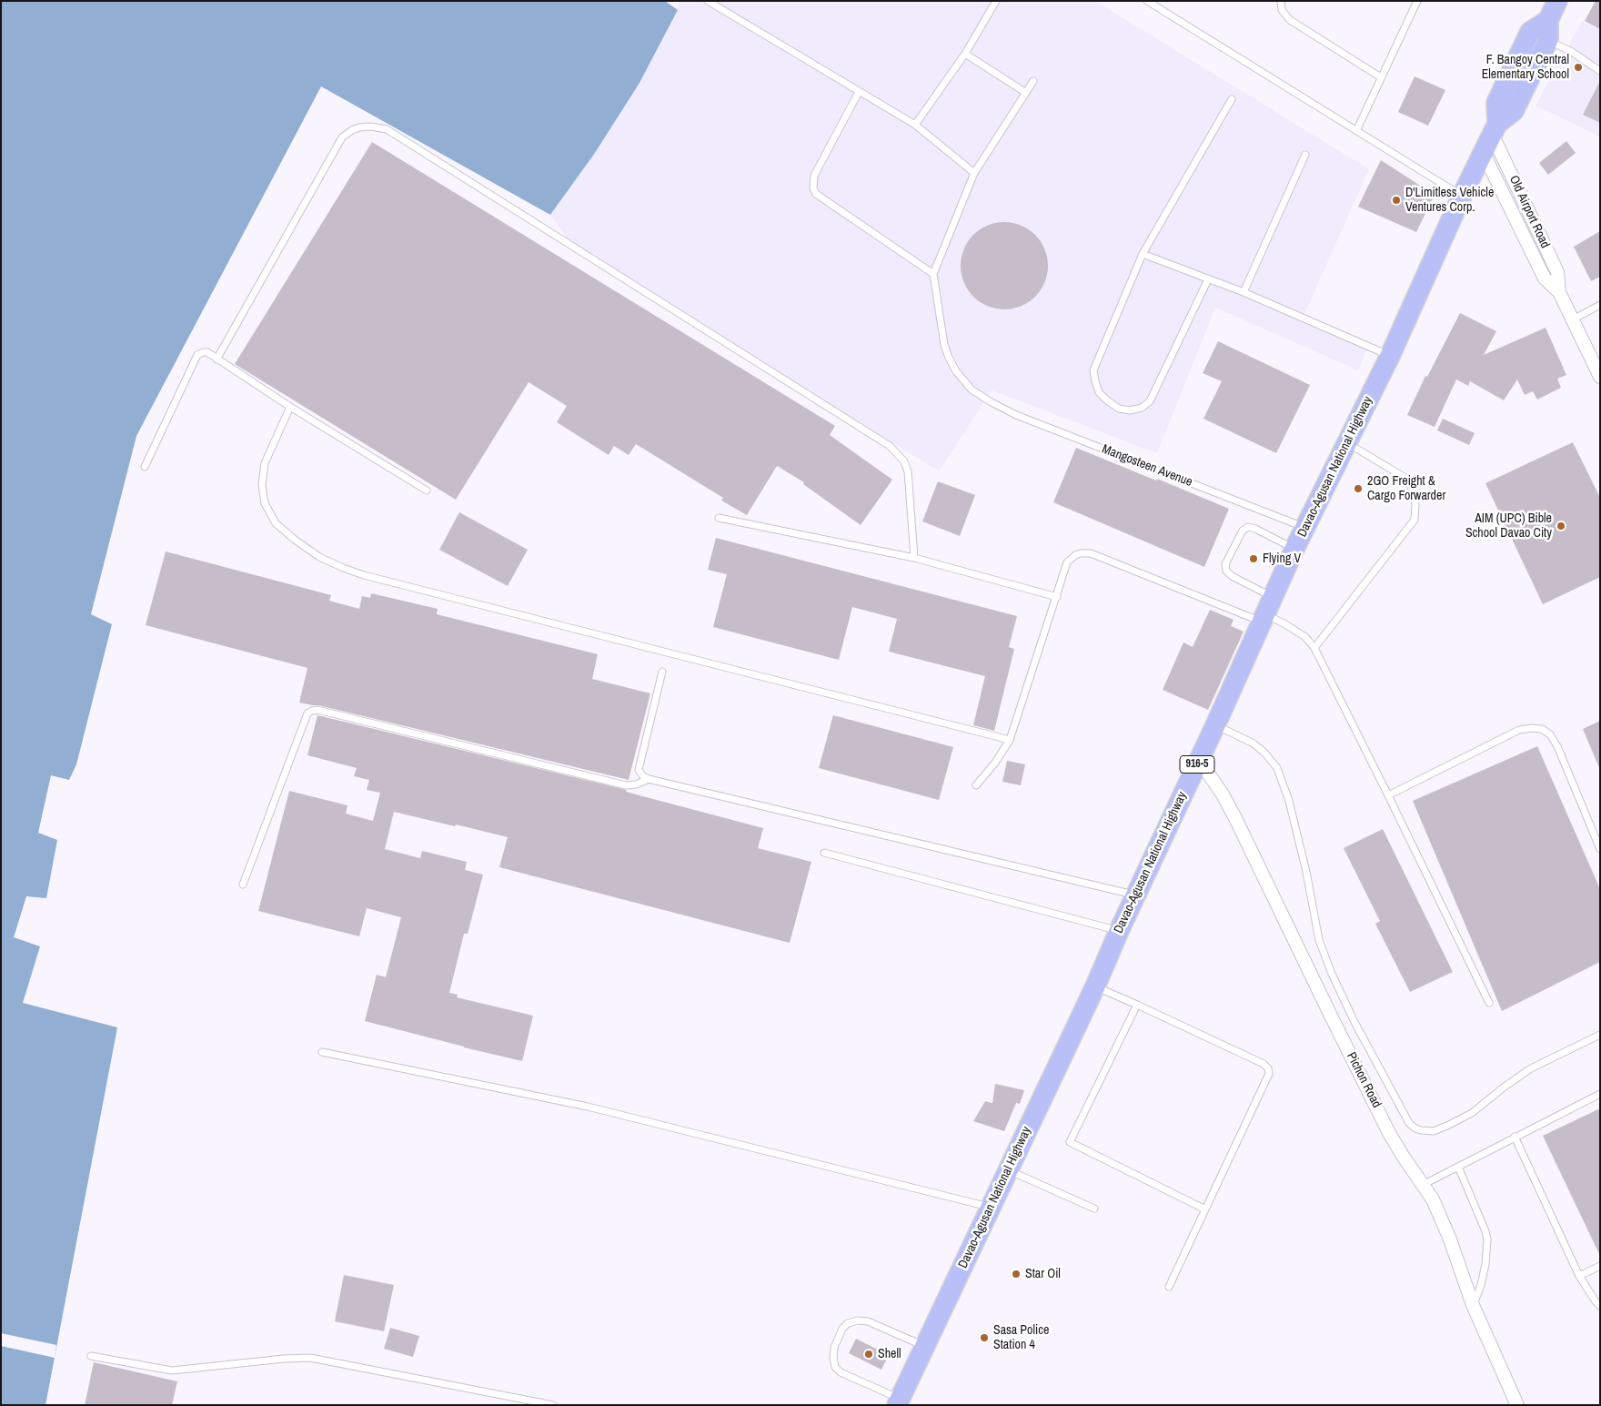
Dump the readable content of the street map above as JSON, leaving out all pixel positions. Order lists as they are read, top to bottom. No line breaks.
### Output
{"streets":{"main road":["Davao-Agusan National Highway","916-5"],"street":["Old Airport Road","Pichon Road"],"lane":["Mangosteen Avenue"]},"crossings":[["Old Airport Road","Davao-Agusan National Highway"],["Mangosteen Avenue","Davao-Agusan National Highway"],["Davao-Agusan National Highway","Pichon Road"]],"places":["F. Bangoy Central Elementary School","D'Limitless Vehicle Ventures Corp.","2GO Freight & Cargo Forwarder","AIM (UPC) Bible School Davao City","Flying V","Star Oil","Sasa Police Station 4","Shell"]}
